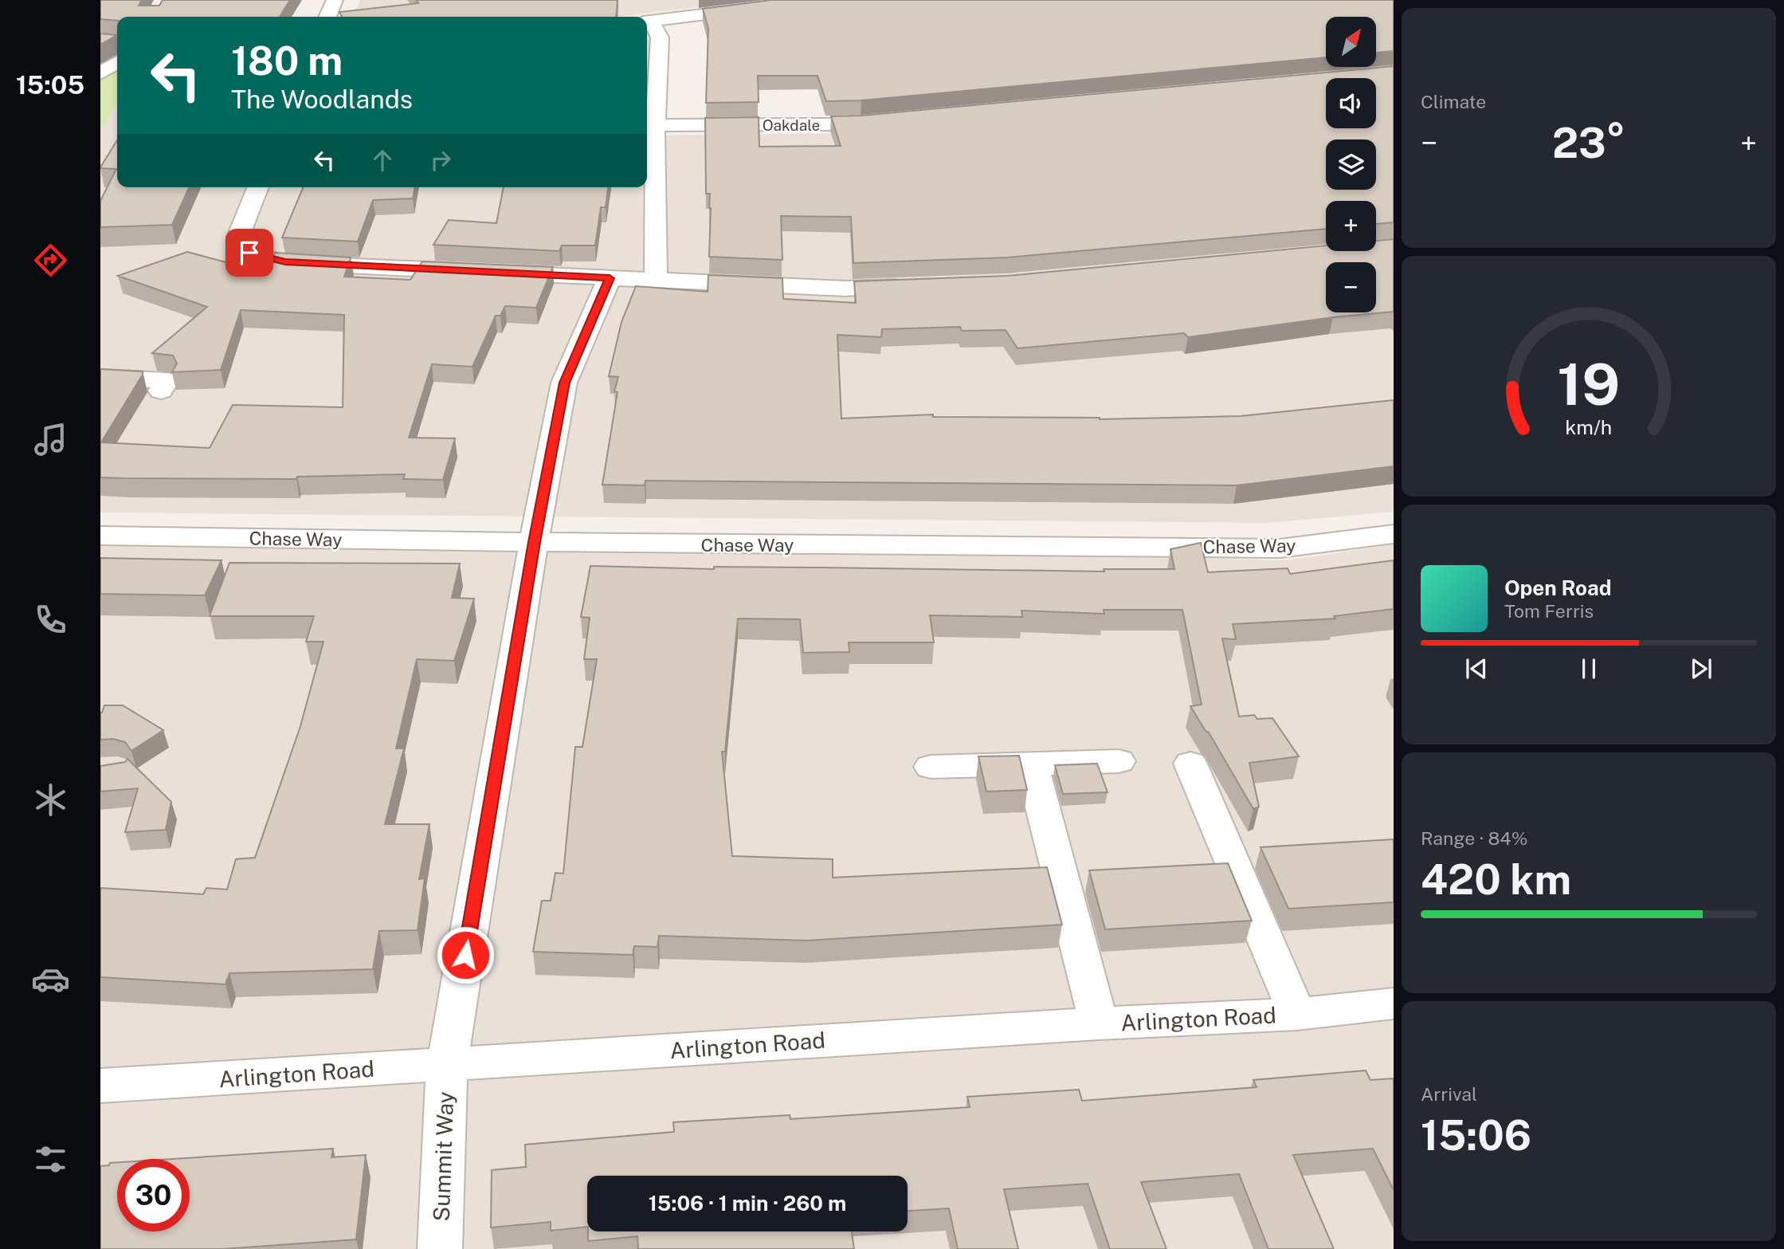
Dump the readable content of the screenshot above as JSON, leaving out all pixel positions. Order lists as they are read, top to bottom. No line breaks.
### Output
{"streets":{"street":["Oakdale","Chase Way","Arlington Road","Summit Way"]},"crossings":[["Chase Way","Summit Way"],["Arlington Road","Summit Way"]],"north":"top right","page":{"tabs":"15:05","tile":["Climate",["Range · 84%","420 km"],["Arrival","15:06"]],"map_buttons":["+","−"],"turn":["180 m","The Woodlands"],"heat":["−","23°","+"],"song":["Open Road","Tom Ferris"],"limit":"30","trip":"15:06 · 1 min · 260 m","gauge":["19","km/h"]}}
